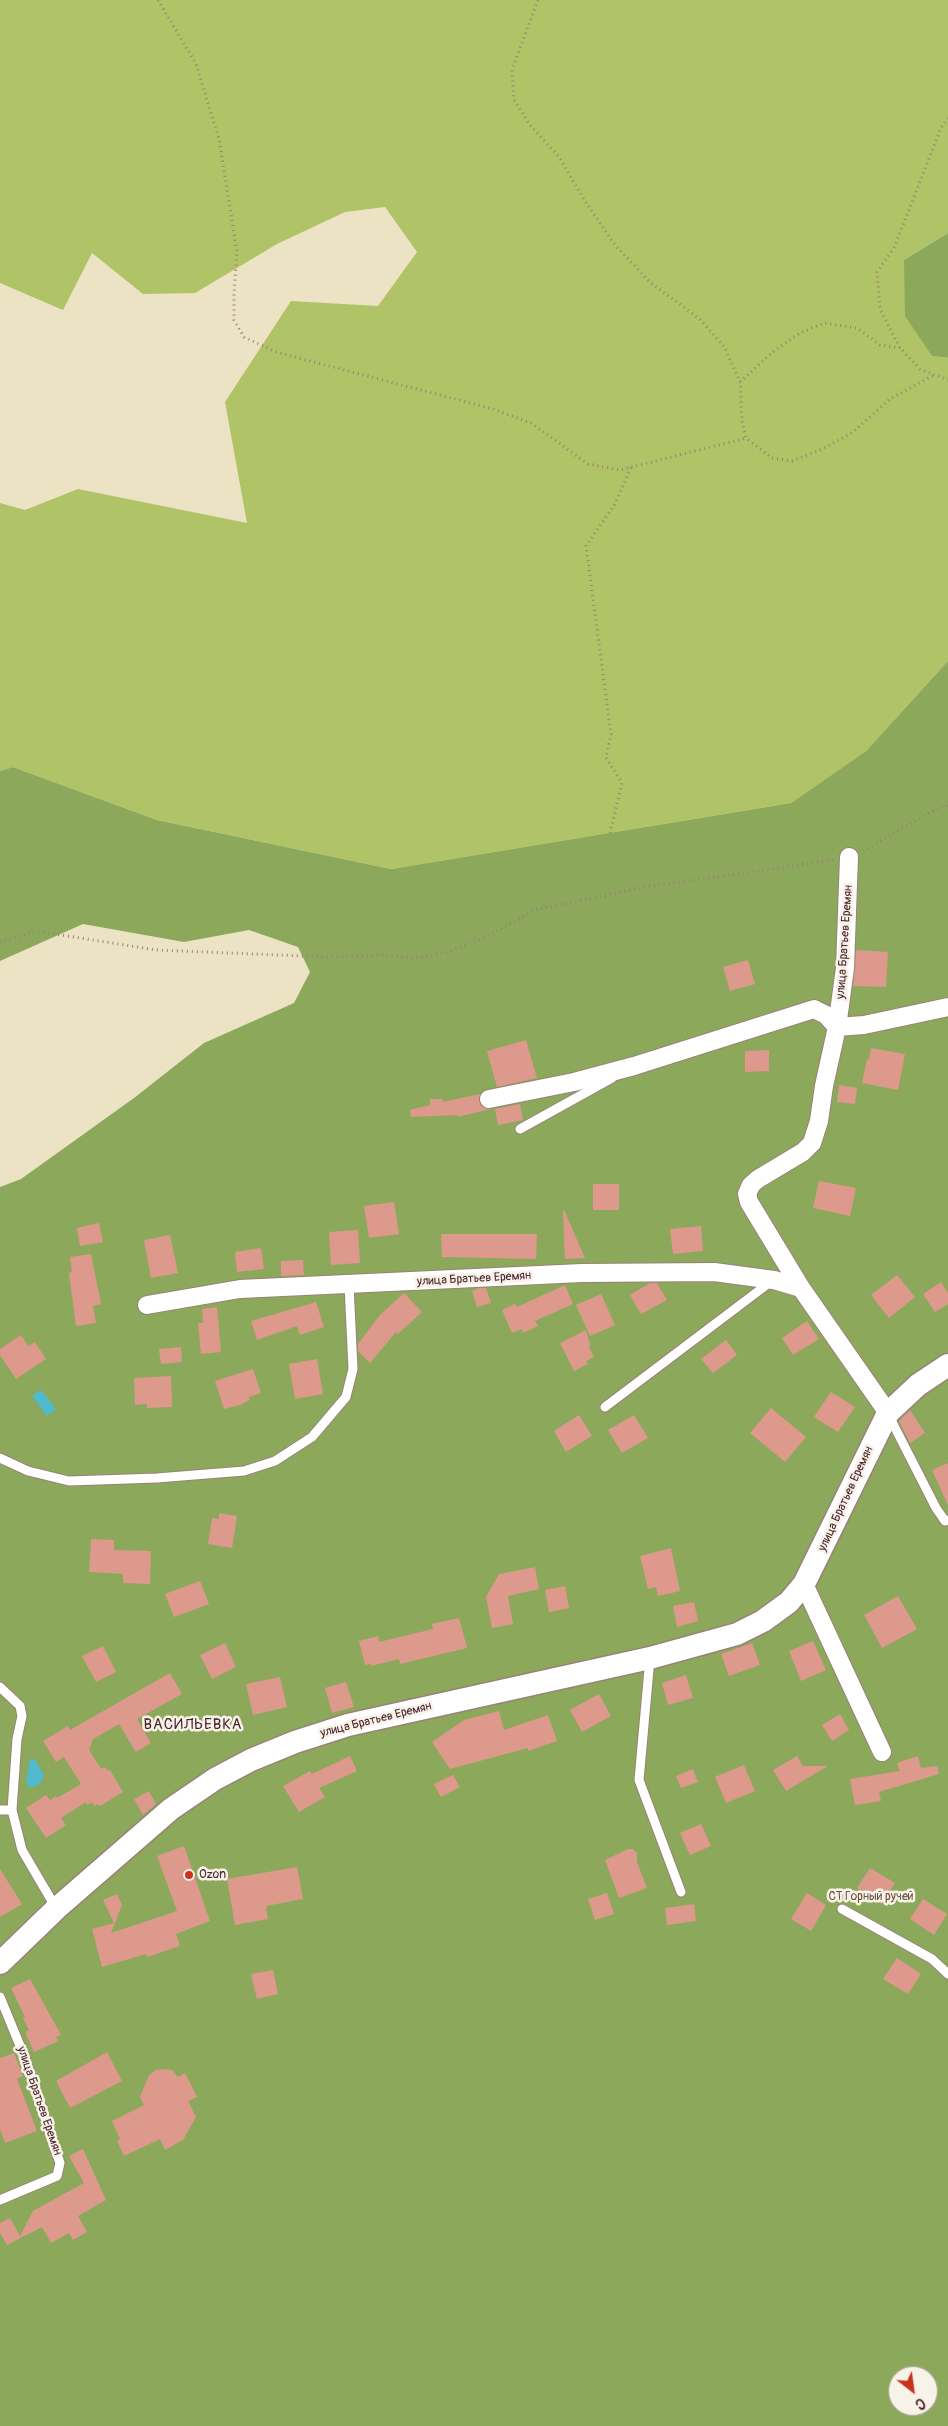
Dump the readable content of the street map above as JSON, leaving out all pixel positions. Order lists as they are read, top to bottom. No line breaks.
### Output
{"streets":{"street":["улица Братьев Еремян"]},"districts":["ВАСИЛЬЕВКА"],"parks":["СТ Горный ручей"],"places":["Ozon"],"north":"bottom right"}
